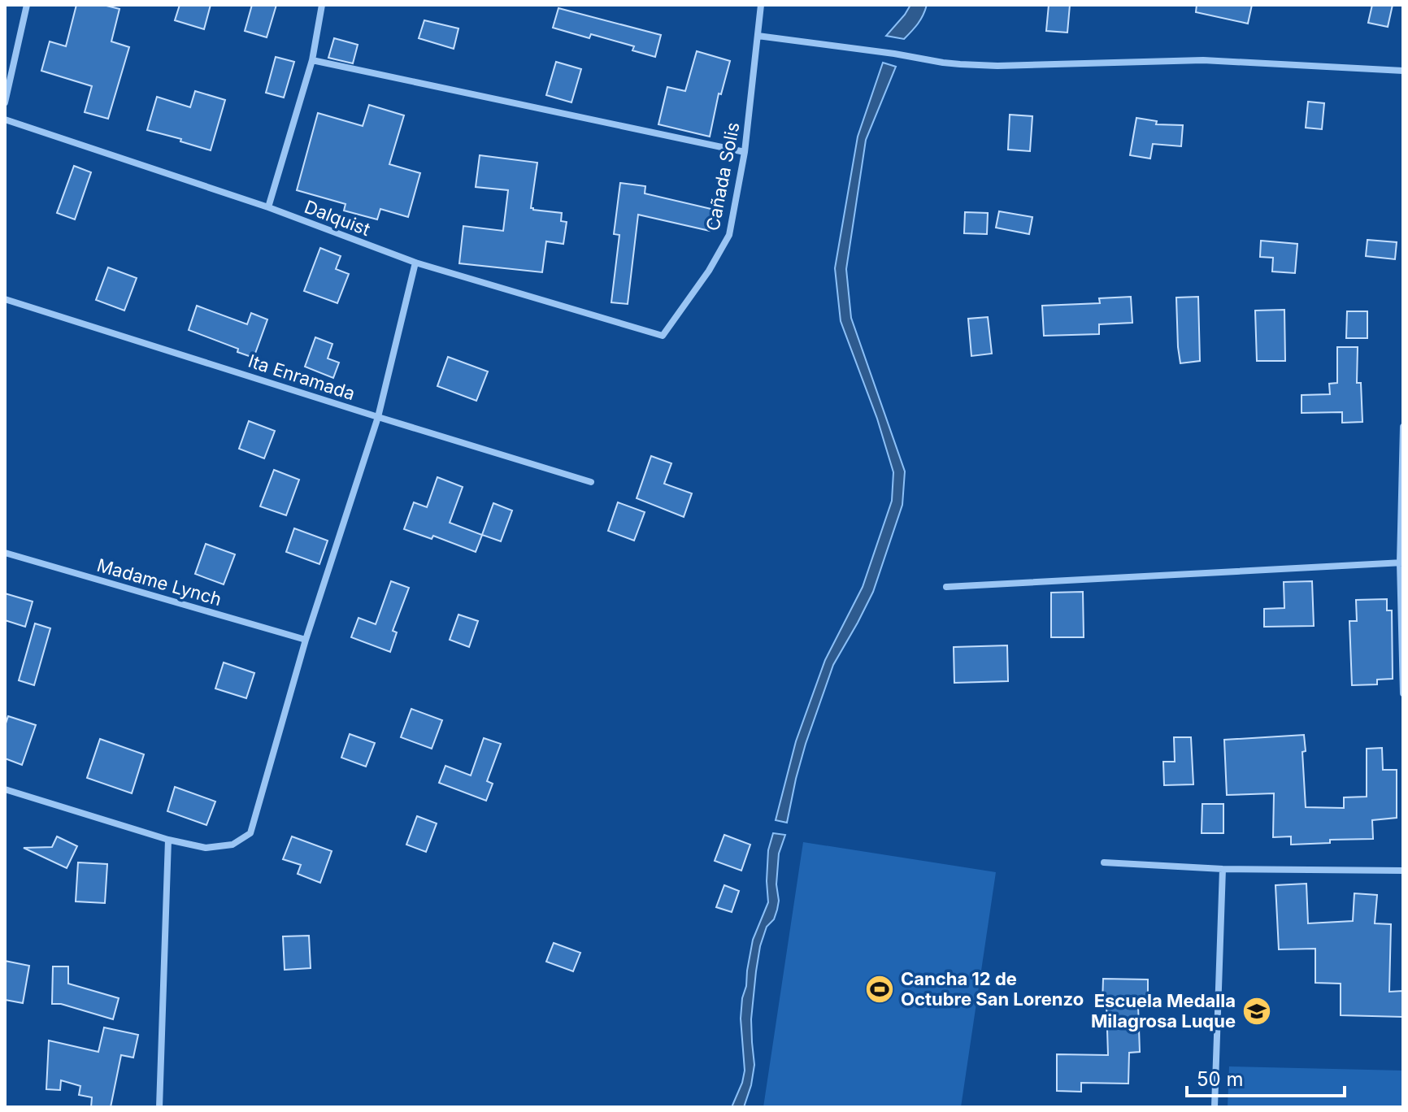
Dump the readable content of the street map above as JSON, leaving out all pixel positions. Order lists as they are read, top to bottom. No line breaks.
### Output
{"streets":{"street":["Cañada Solis","Dalquist","Ita Enramada","Madame Lynch"]},"crossings":[["Cañada Solis","Dalquist"]],"places":{"sports":["Cancha 12 de Octubre San Lorenzo"],"school or university":["Escuela Medalla Milagrosa Luque"]},"scale_bar":"50 m"}
